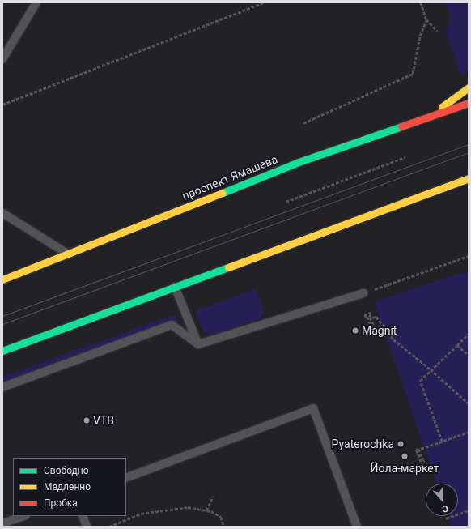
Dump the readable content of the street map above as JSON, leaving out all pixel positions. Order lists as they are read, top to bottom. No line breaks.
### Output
{"streets":{"main road":["проспект Ямашева"]},"places":["Magnit","VTB","Pyaterochka","Йола-маркет"],"legend":["Свободно","Медленно","Пробка"],"north":"bottom"}
